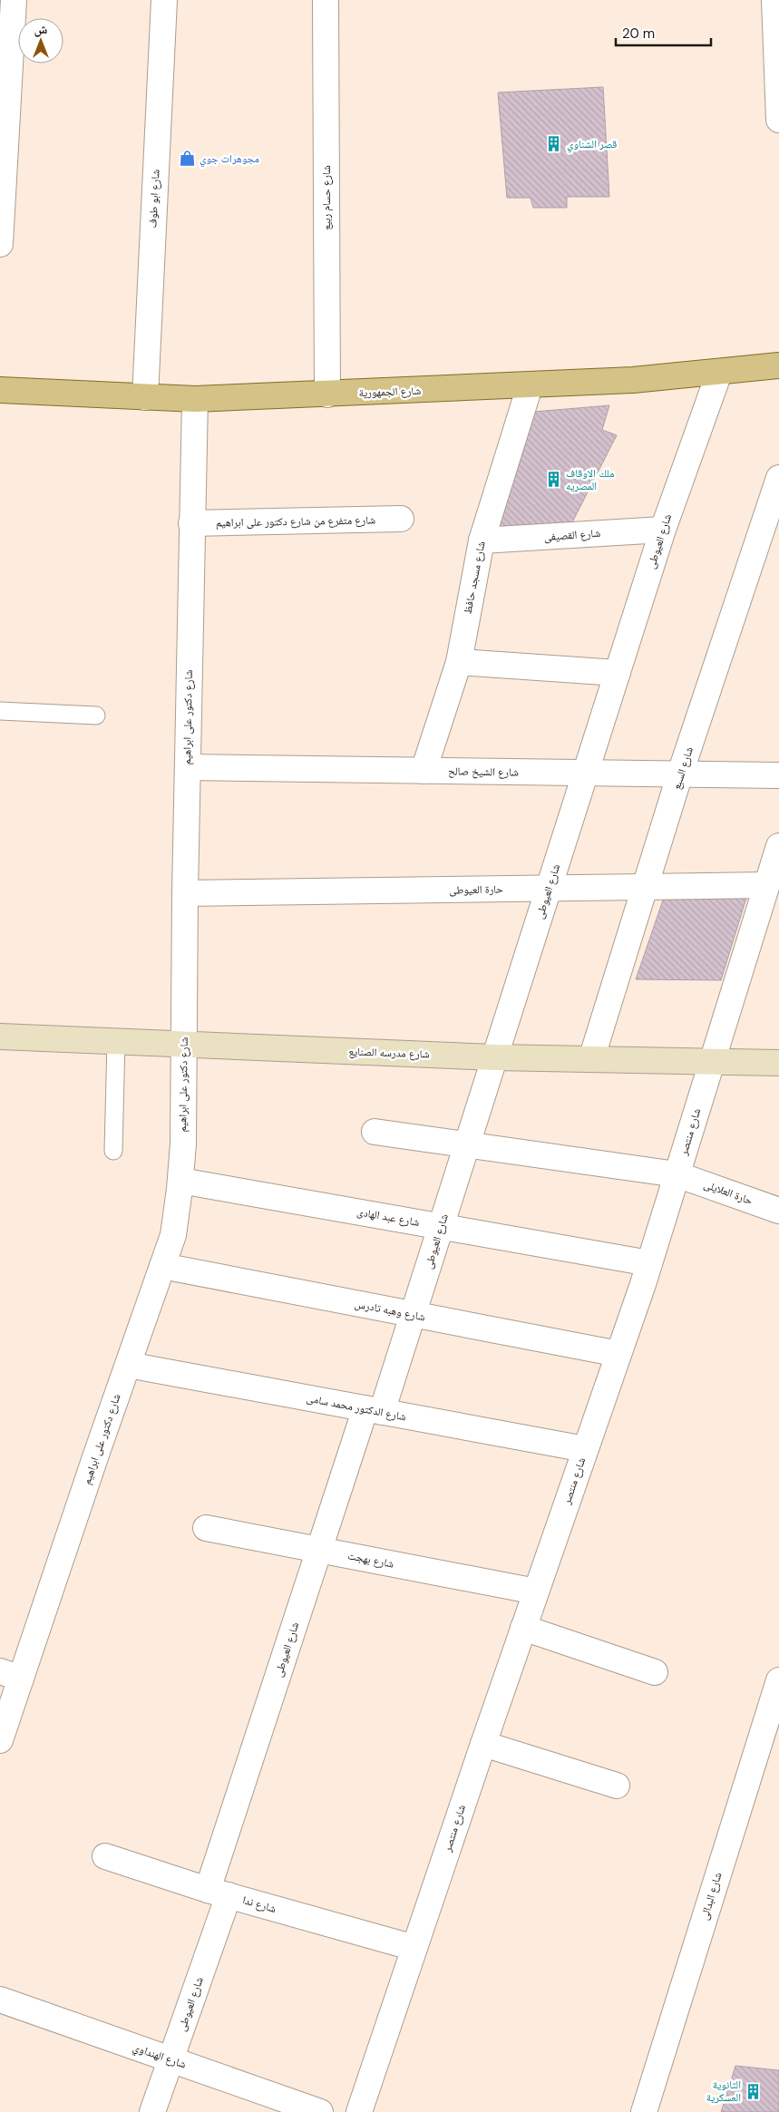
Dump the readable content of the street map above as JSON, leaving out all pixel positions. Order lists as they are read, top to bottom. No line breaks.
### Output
{"streets":{"main road":["شارع الجمهورية"],"street":["شارع حسام ربيع","شارع ابو طوف","شارع متفرع من شارع دكتور على ابراهيم","شارع القصيفى","شارع العيوطى","شارع مسجد حافظ","شارع دكتور على ابراهيم","شارع السبع","شارع الشيخ صالح","حارة العيوطى","شارع مدرسه الصنايع","شارع منتصر","حارة العلايلى","شارع عبد الهادى","شارع وهبه تادرس","شارع الدكتور محمد سامى","شارع بهجت","شارع البدالى","شارع ندا","شارع الهنداوي"]},"crossings":[["شارع حسام ربيع","شارع الجمهورية"],["شارع ابو طوف","شارع الجمهورية"],["شارع الجمهورية","شارع العيوطى"],["شارع الجمهورية","شارع مسجد حافظ"],["شارع الجمهورية","شارع دكتور على ابراهيم"],["شارع متفرع من شارع دكتور على ابراهيم","شارع دكتور على ابراهيم"],["شارع القصيفى","شارع العيوطى"],["شارع القصيفى","شارع مسجد حافظ"],["شارع العيوطى","شارع الشيخ صالح"],["شارع العيوطى","حارة العيوطى"],["شارع العيوطى","شارع مدرسه الصنايع"],["شارع العيوطى","حارة العلايلى"],["شارع العيوطى","شارع عبد الهادى"],["شارع العيوطى","شارع وهبه تادرس"],["شارع العيوطى","شارع الدكتور محمد سامى"],["شارع العيوطى","شارع بهجت"],["شارع العيوطى","شارع ندا"],["شارع العيوطى","شارع الهنداوي"],["شارع مسجد حافظ","شارع الشيخ صالح"],["شارع دكتور على ابراهيم","شارع الشيخ صالح"],["شارع دكتور على ابراهيم","حارة العيوطى"],["شارع دكتور على ابراهيم","شارع مدرسه الصنايع"],["شارع دكتور على ابراهيم","شارع عبد الهادى"],["شارع دكتور على ابراهيم","شارع وهبه تادرس"],["شارع دكتور على ابراهيم","شارع الدكتور محمد سامى"],["شارع السبع","شارع الشيخ صالح"],["شارع السبع","حارة العيوطى"],["شارع السبع","شارع مدرسه الصنايع"],["حارة العيوطى","شارع منتصر"],["شارع مدرسه الصنايع","شارع منتصر"],["شارع منتصر","حارة العلايلى"],["شارع منتصر","شارع عبد الهادى"],["شارع منتصر","شارع وهبه تادرس"],["شارع منتصر","شارع الدكتور محمد سامى"],["شارع منتصر","شارع بهجت"],["شارع منتصر","شارع ندا"]],"places":{"building":["قصر الشناوي","ملك الاوقاف المصريه","الثانوية العسكرية"],"shop":["مجوهرات جوي"]},"scale_bar":"20 m","north":"top"}
